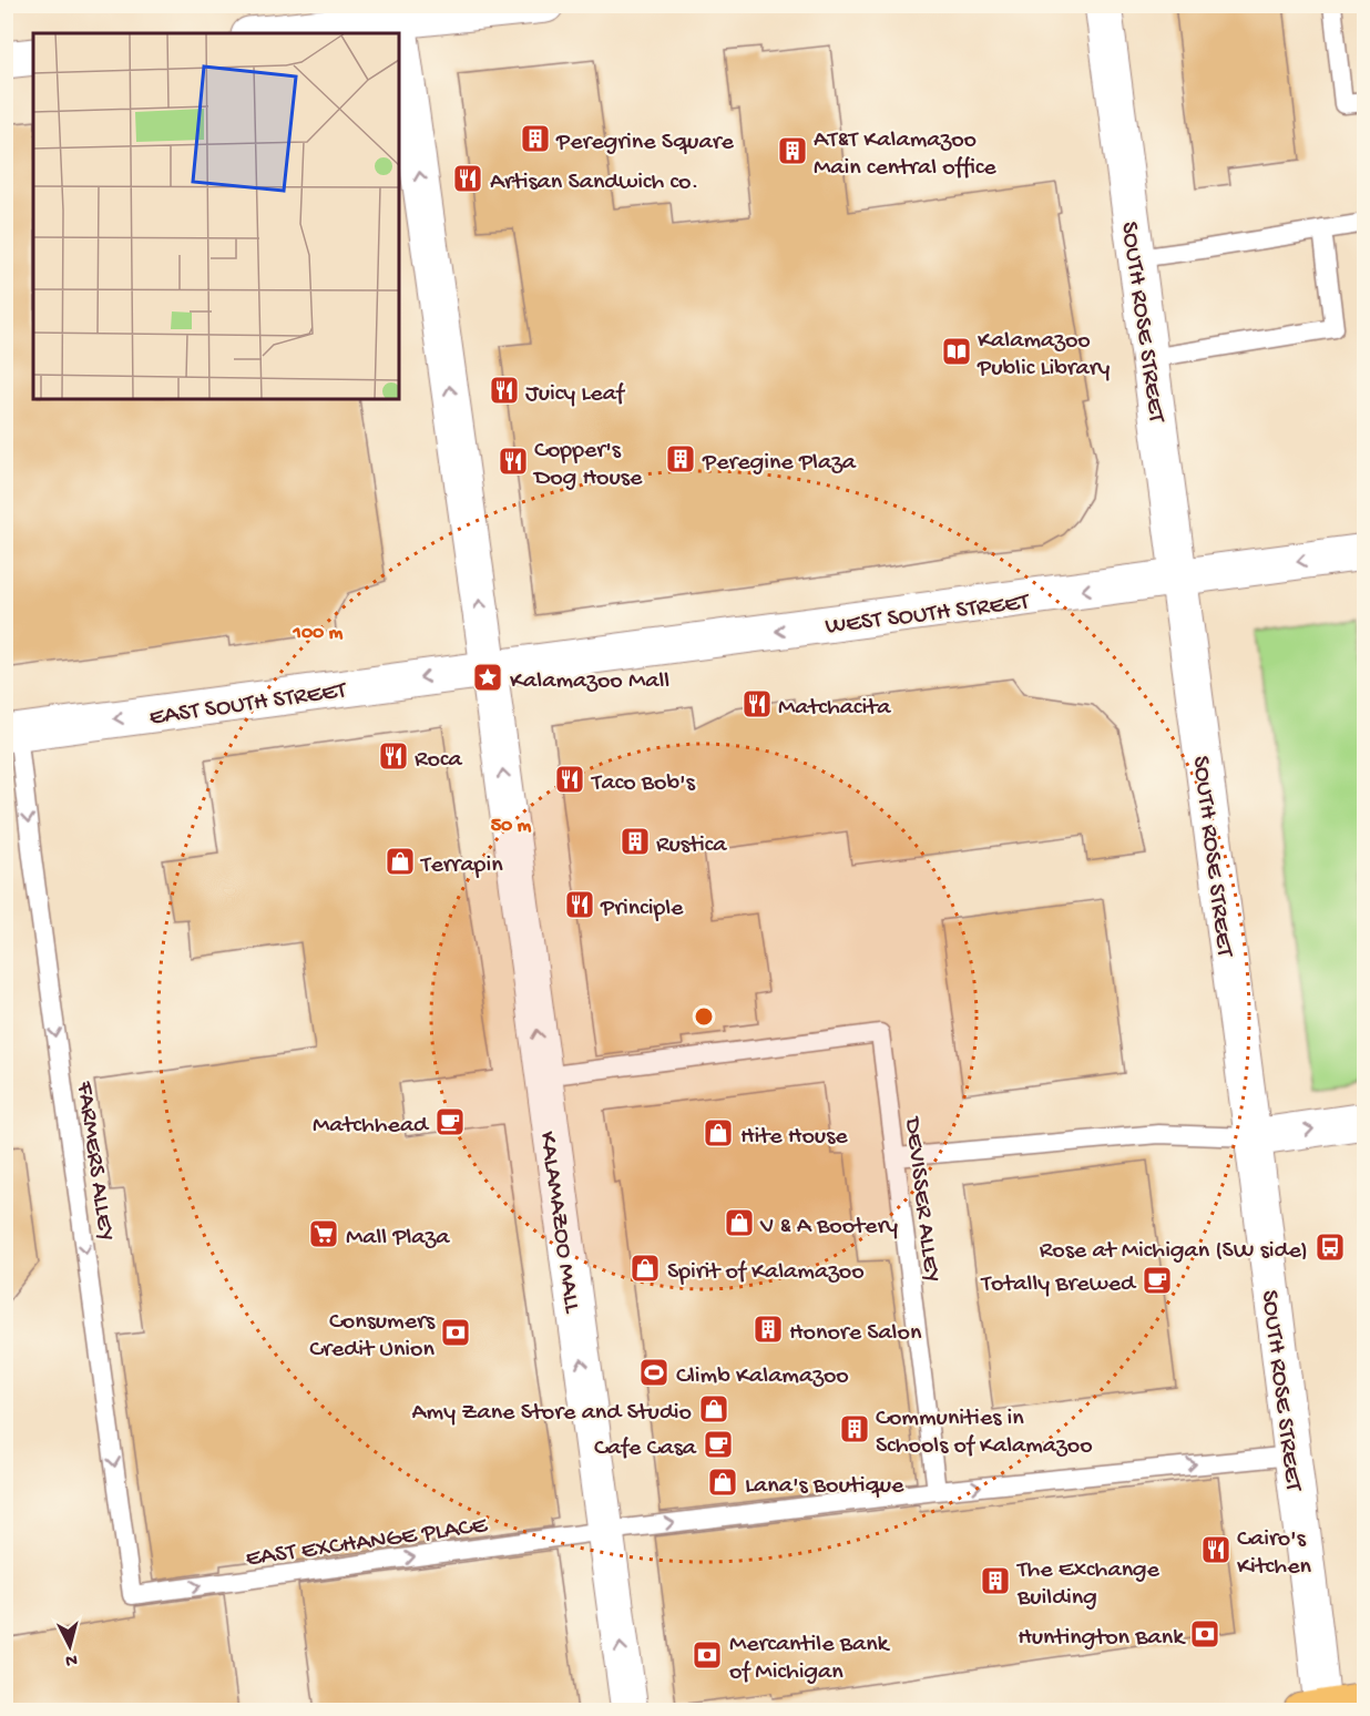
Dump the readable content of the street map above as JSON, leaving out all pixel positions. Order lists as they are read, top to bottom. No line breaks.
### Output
{"streets":{"street":["SOUTH ROSE STREET","WEST SOUTH STREET","EAST SOUTH STREET","KALAMAZOO MALL"],"lane":["FARMERS ALLEY","DEVISSER ALLEY","EAST EXCHANGE PLACE"]},"crossings":[["SOUTH ROSE STREET","WEST SOUTH STREET"],["SOUTH ROSE STREET","EAST EXCHANGE PLACE"],["WEST SOUTH STREET","EAST SOUTH STREET"],["WEST SOUTH STREET","KALAMAZOO MALL"],["EAST SOUTH STREET","FARMERS ALLEY"],["EAST SOUTH STREET","KALAMAZOO MALL"],["FARMERS ALLEY","EAST EXCHANGE PLACE"],["DEVISSER ALLEY","KALAMAZOO MALL"],["DEVISSER ALLEY","EAST EXCHANGE PLACE"],["KALAMAZOO MALL","EAST EXCHANGE PLACE"]],"one_way":["WEST SOUTH STREET","EAST SOUTH STREET","FARMERS ALLEY","KALAMAZOO MALL","EAST EXCHANGE PLACE"],"places":{"building":["Peregrine Square","AT&T Kalamazoo Main central office","Peregine Plaza","Rustica","Honore Salon","Communities in Schools of Kalamazoo","The Exchange Building"],"restaurant":["Artisan Sandwich co.","Juicy Leaf","Copper's Dog House","Matchacita","Roca","Taco Bob's","Principle","Cairo's Kitchen"],"library":["Kalamazoo Public Library"],"place":["Kalamazoo Mall"],"shop":["Terrapin","Hite House","V & A Bootery","Spirit of Kalamazoo","Amy Zane Store and Studio","Lana's Boutique"],"cafe":["Matchhead","Totally Brewed","Cafe Casa"],"supermarket":["Mall Plaza"],"bus stop":["Rose at Michigan (SW side)"],"bank":["Consumers Credit Union","Huntington Bank","Mercantile Bank of Michigan"],"sports":["Climb Kalamazoo"]},"north":"bottom","rings":["100 m","50 m"]}
